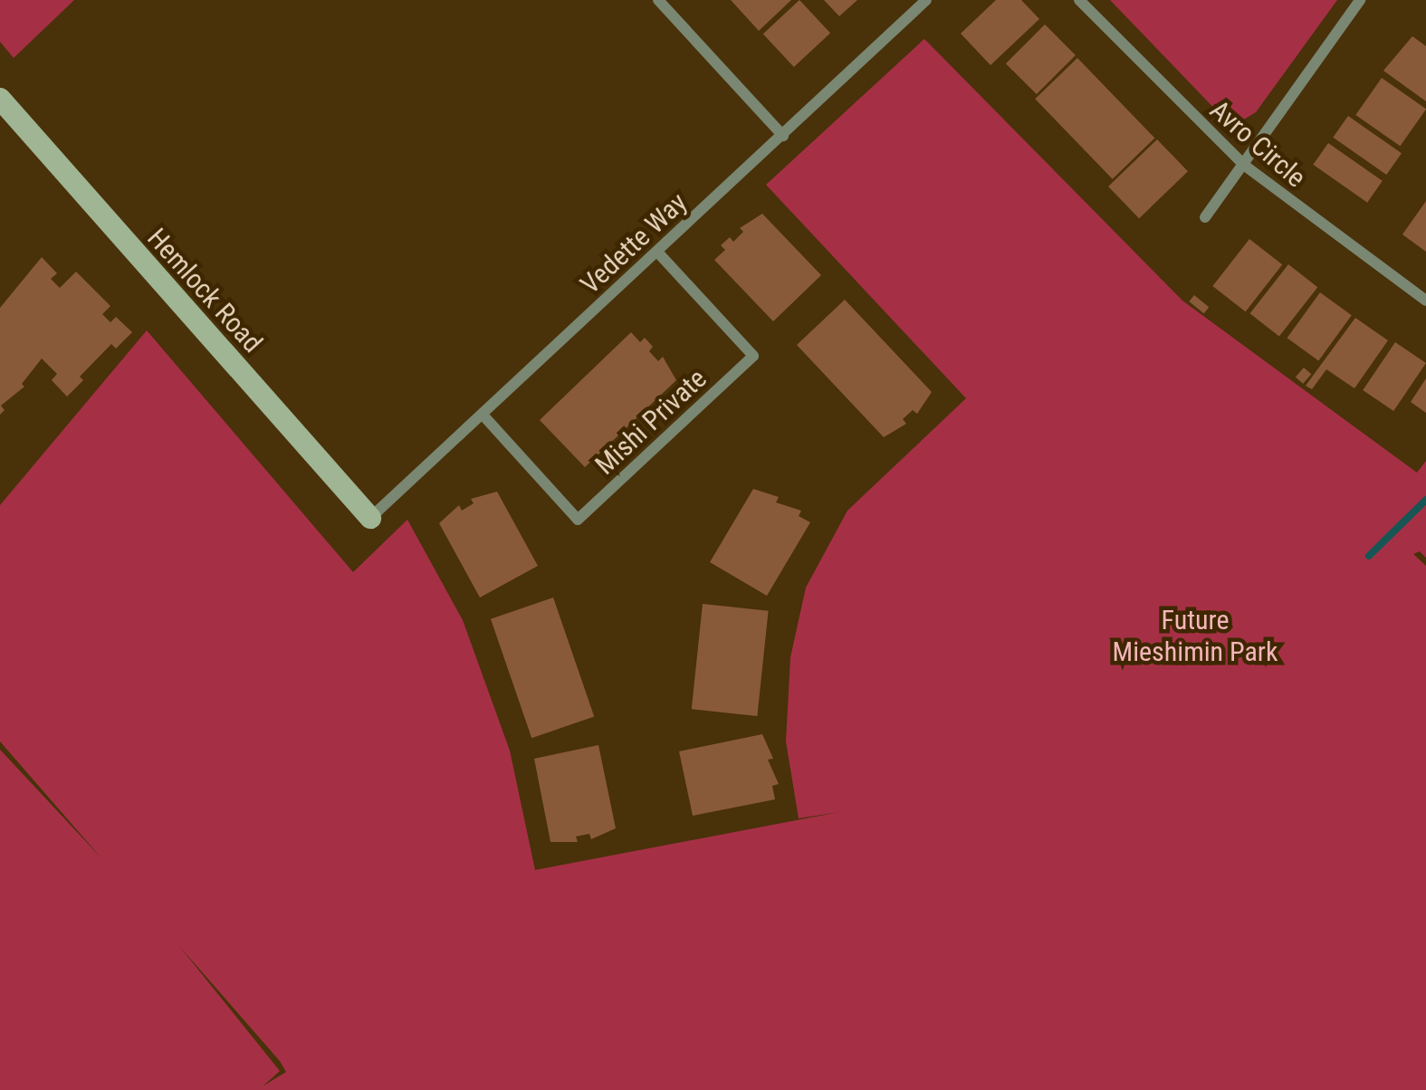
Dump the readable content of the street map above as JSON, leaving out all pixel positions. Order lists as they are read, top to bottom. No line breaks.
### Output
{"streets":{"street":["Avro Circle","Vedette Way","Hemlock Road","Mishi Private"]},"crossings":[["Vedette Way","Hemlock Road"],["Vedette Way","Mishi Private"]],"parks":["Future Mieshimin Park"]}
